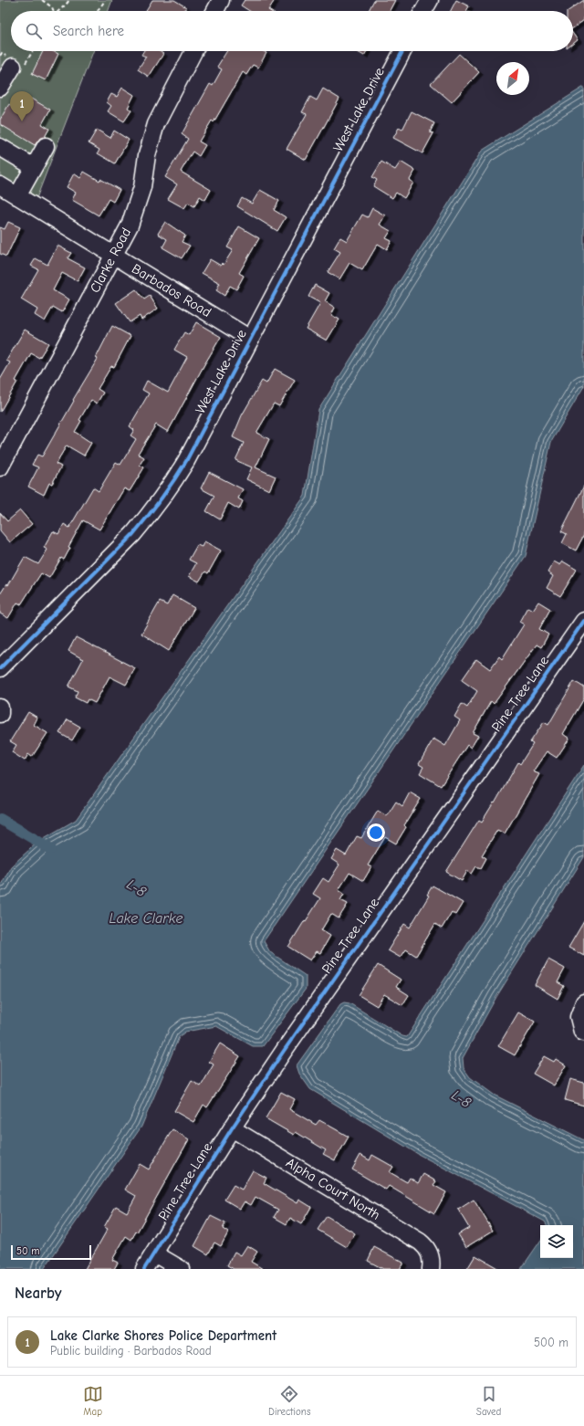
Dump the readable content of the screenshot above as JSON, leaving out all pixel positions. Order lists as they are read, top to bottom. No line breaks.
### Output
{"streets":{"street":["West Lake Drive","Clarke Road","Barbados Road","Pine Tree Lane","Alpha Court North"]},"crossings":[["West Lake Drive","Barbados Road"],["Clarke Road","Barbados Road"],["Pine Tree Lane","Alpha Court North"]],"water":["L-8","Lake Clarke"],"scale_bar":"50 m","north":"top right","page":{"search":"Search here","pins":"1","scale":"50 m","heading":"Nearby","list":[{"mark":"1","name":"Lake Clarke Shores Police Department","note":"Public building · Barbados Road","value":"500 m"}],"nav":["Map","Directions","Saved"]}}
